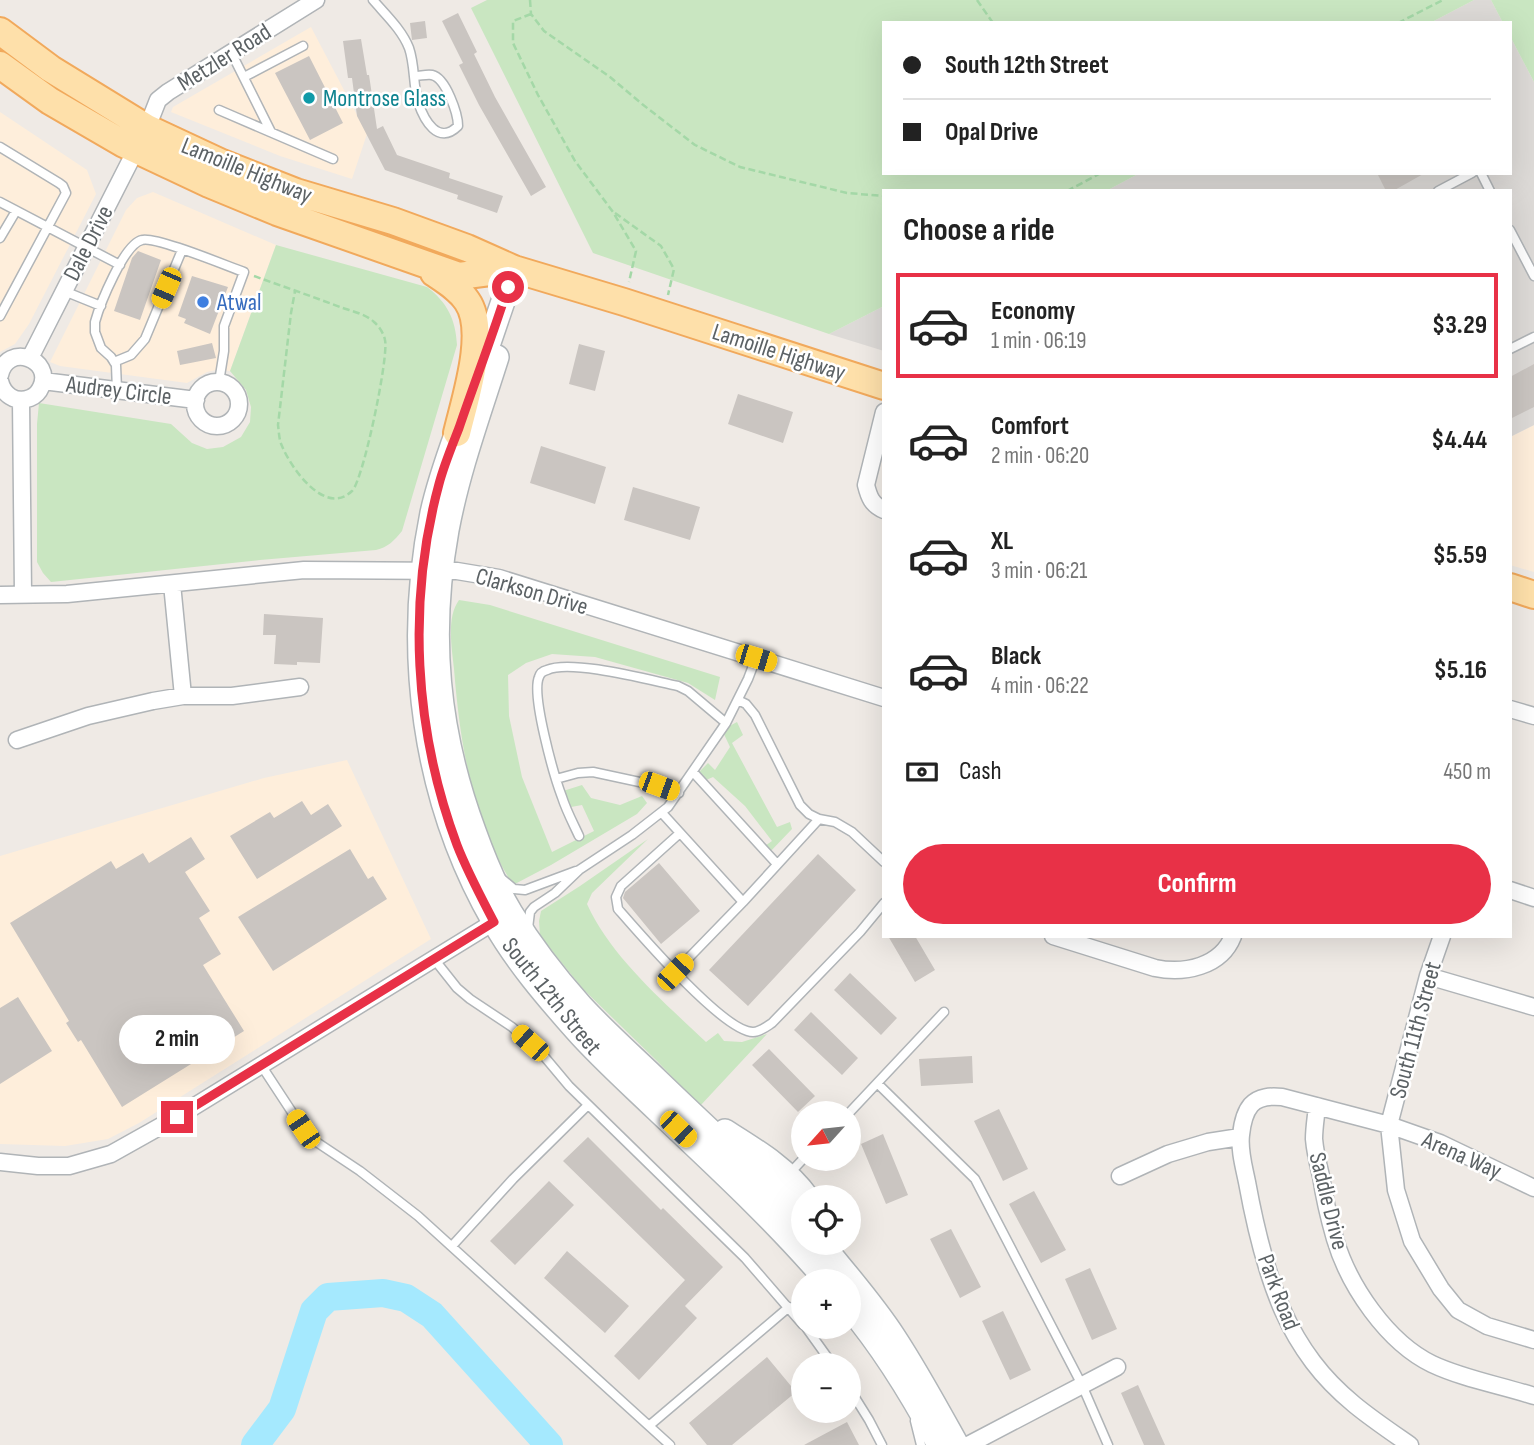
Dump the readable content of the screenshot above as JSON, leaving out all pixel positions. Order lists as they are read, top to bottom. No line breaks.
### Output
{"streets":{"main road":["Lamoille Highway","South 12th Street"],"street":["Metzler Road","Dale Drive","Audrey Circle","Clarkson Drive","South 11th Street","Arena Way","Saddle Drive","Park Road"]},"crossings":[["Metzler Road","Lamoille Highway"],["Metzler Road","Dale Drive"],["Lamoille Highway","Dale Drive"],["Lamoille Highway","South 12th Street"],["Clarkson Drive","South 12th Street"],["South 11th Street","Arena Way"],["Saddle Drive","Park Road"]],"places":["Montrose Glass","Atwal"],"north":"bottom left","page":{"banner":["South 12th Street","Opal Drive"],"heading":"Choose a ride","list":[{"name":"Economy","note":"1 min · 06:19","value":"$3.29"},{"name":"Comfort","note":"2 min · 06:20","value":"$4.44"},{"name":"XL","note":"3 min · 06:21","value":"$5.59"},{"name":"Black","note":"4 min · 06:22","value":"$5.16"}],"pay":["Cash","450 m"],"buttons":"Confirm","bubble":"2 min","map_buttons":["+","−"]}}
